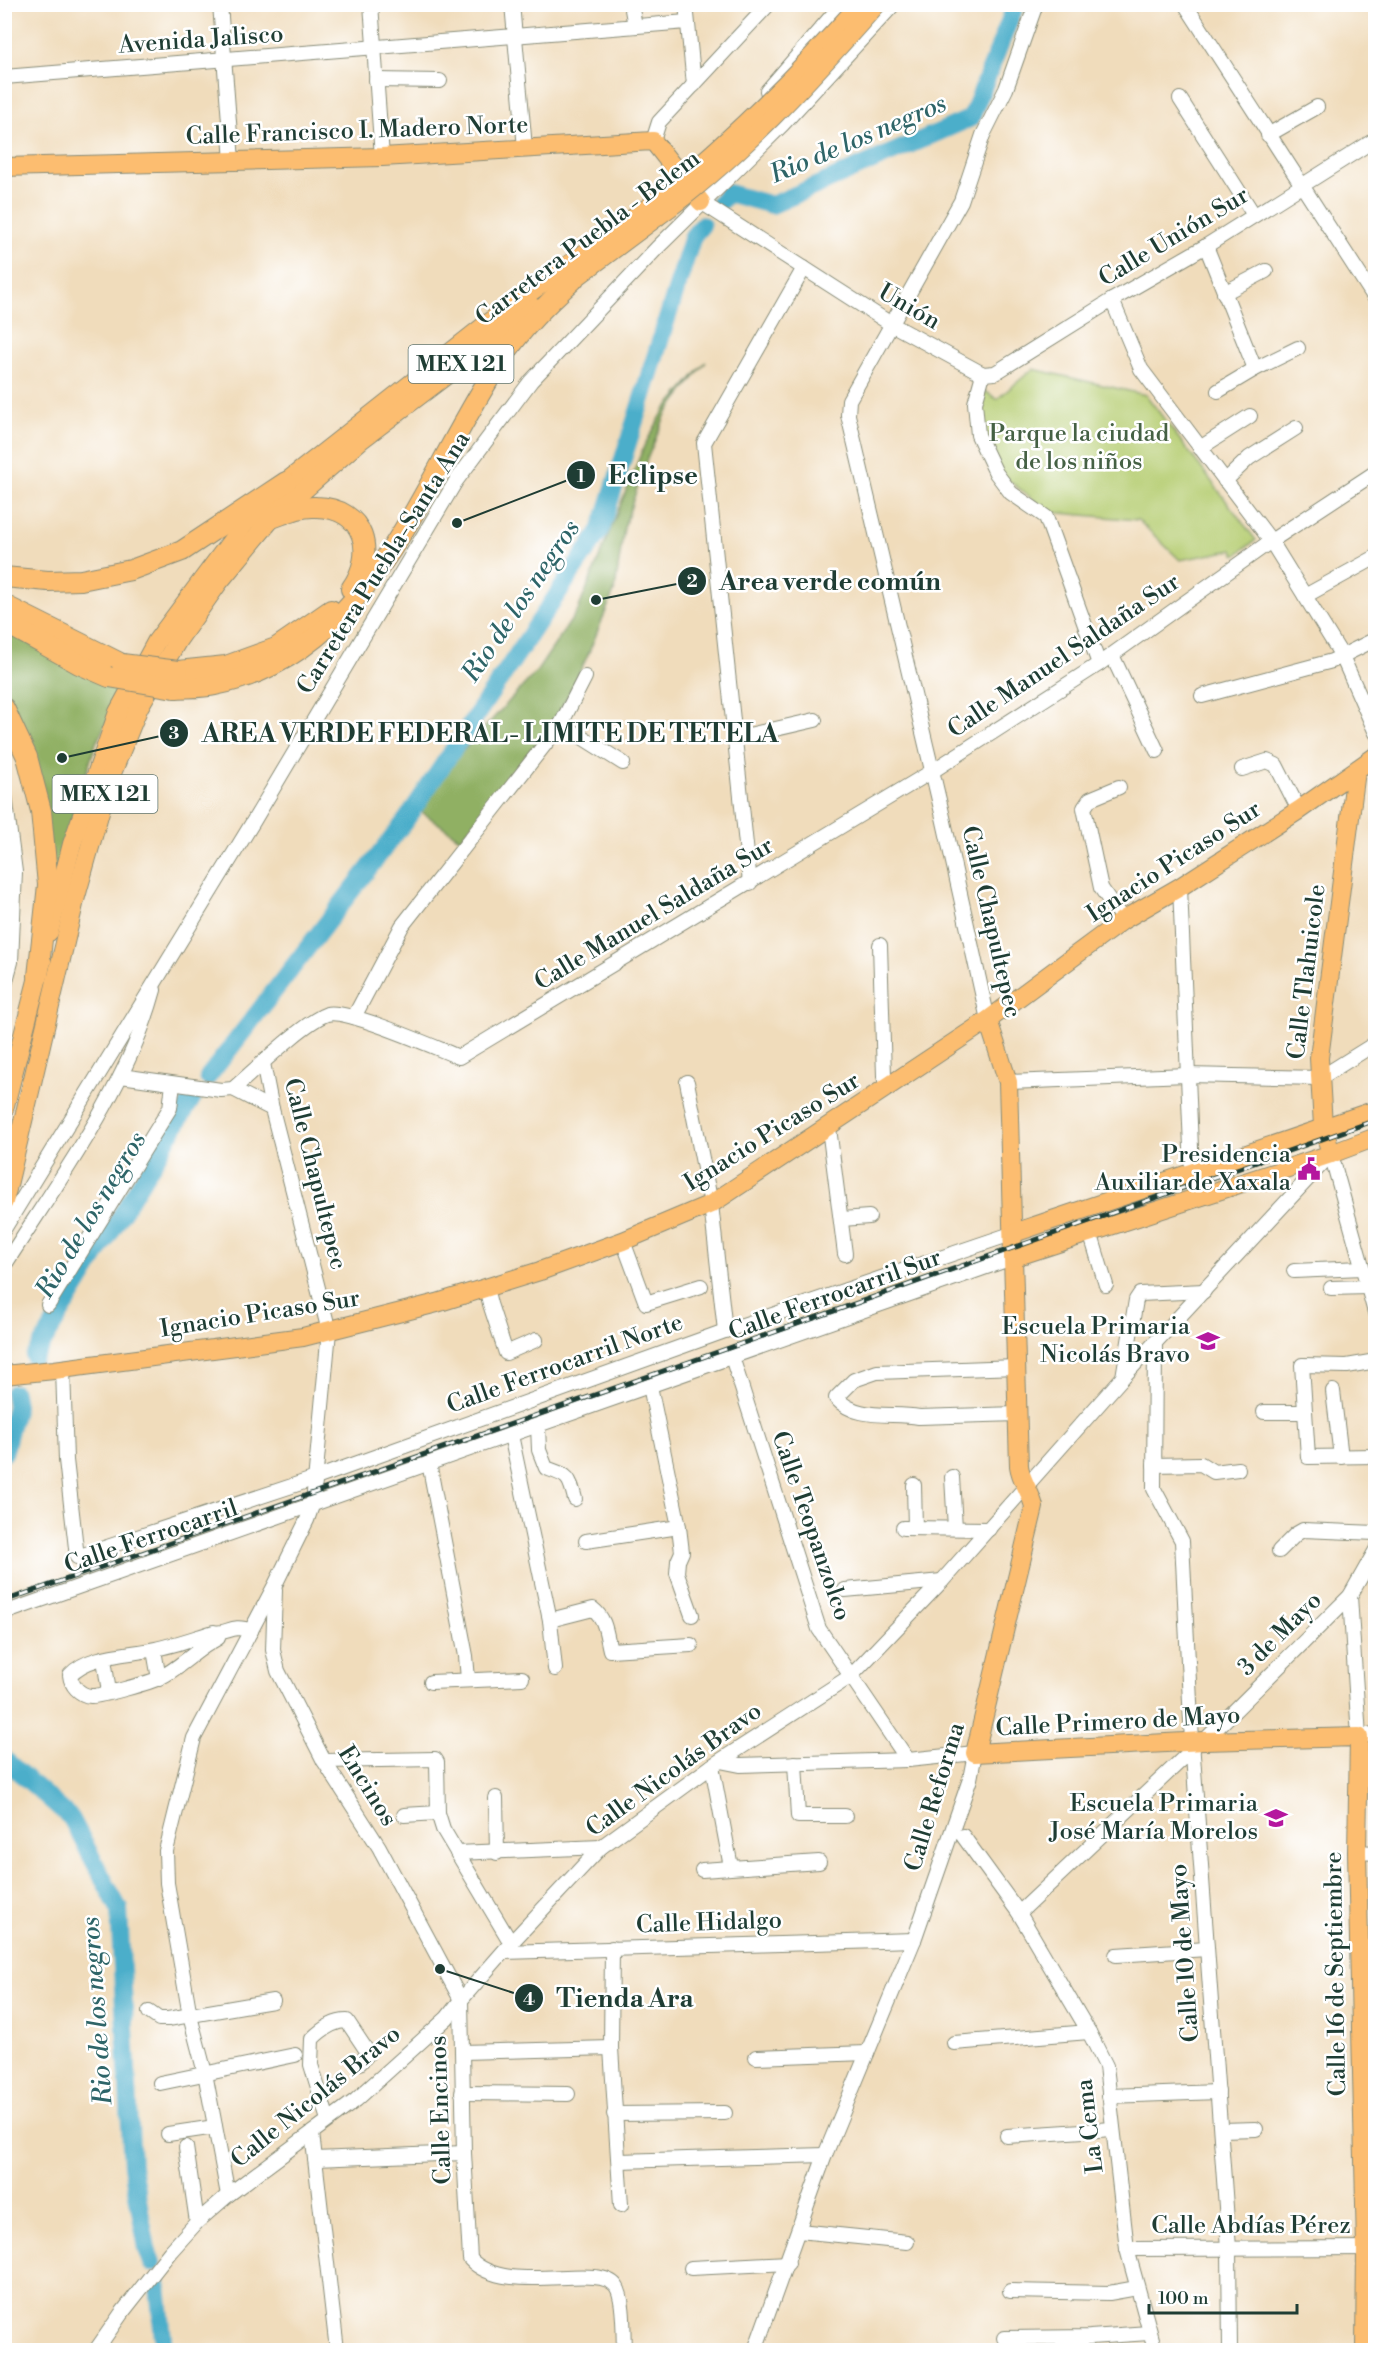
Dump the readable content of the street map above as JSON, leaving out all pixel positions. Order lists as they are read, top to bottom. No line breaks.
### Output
{"streets":{"main road":["Calle Francisco I. Madero Norte","Carretera Puebla - Belem","MEX 121","Ignacio Picaso Sur","Calle Chapultepec","Calle Tlahuicole","Calle Ferrocarril Sur","Calle Ferrocarril Norte","Calle Primero de Mayo","Calle Reforma","Calle 16 de Septiembre"],"street":["Avenida Jalisco","Calle Unión Sur","Unión","Carretera Puebla-Santa Ana","Calle Manuel Saldaña Sur","Calle Teopanzolco","Calle Ferrocarril","3 de Mayo","Calle Nicolás Bravo","Encinos","Calle Hidalgo","Calle 10 de Mayo","Calle Encinos","La Cema","Calle Abdías Pérez"]},"crossings":[["Calle Unión Sur","Unión"],["Unión","Carretera Puebla-Santa Ana"],["Unión","Calle Chapultepec"],["Calle Manuel Saldaña Sur","Calle Chapultepec"],["Ignacio Picaso Sur","Calle Chapultepec"],["Ignacio Picaso Sur","Calle Tlahuicole"],["Ignacio Picaso Sur","Calle Ferrocarril"],["Calle Chapultepec","Calle Ferrocarril Sur"],["Calle Chapultepec","Calle Ferrocarril Norte"],["Calle Chapultepec","Calle Ferrocarril"],["Calle Chapultepec","Calle Nicolás Bravo"],["Calle Chapultepec","Encinos"],["Calle Chapultepec","Calle Reforma"],["Calle Tlahuicole","Calle Ferrocarril Sur"],["Calle Tlahuicole","Calle Ferrocarril Norte"],["Calle Tlahuicole","Calle Nicolás Bravo"],["Calle Ferrocarril Sur","Calle Teopanzolco"],["Calle Ferrocarril Sur","Calle Ferrocarril"],["Calle Ferrocarril Sur","Calle Nicolás Bravo"],["Calle Ferrocarril Sur","Calle Reforma"],["Calle Ferrocarril Norte","Calle Ferrocarril"],["Calle Ferrocarril Norte","Calle Reforma"],["Calle Teopanzolco","Calle Primero de Mayo"],["Calle Teopanzolco","Calle Nicolás Bravo"],["3 de Mayo","Calle Primero de Mayo"],["3 de Mayo","Calle 10 de Mayo"],["3 de Mayo","Calle 16 de Septiembre"],["3 de Mayo","La Cema"],["Calle Primero de Mayo","Calle Nicolás Bravo"],["Calle Primero de Mayo","Calle Reforma"],["Calle Primero de Mayo","Calle 10 de Mayo"],["Calle Primero de Mayo","Calle 16 de Septiembre"],["Calle Nicolás Bravo","Encinos"],["Calle Nicolás Bravo","Calle Reforma"],["Calle Nicolás Bravo","Calle Hidalgo"],["Calle Nicolás Bravo","Calle 10 de Mayo"],["Calle Nicolás Bravo","Calle Encinos"],["Encinos","Calle Encinos"],["Calle Reforma","Calle Hidalgo"],["Calle 10 de Mayo","Calle Abdías Pérez"],["Calle 16 de Septiembre","Calle Abdías Pérez"],["La Cema","Calle Abdías Pérez"]],"water":["Rio de los negros"],"parks":["Parque la ciudad de los niños"],"places":{"other":["Eclipse","Area verde común","AREA VERDE FEDERAL- LIMITE DE TETELA","Tienda Ara"],"public building":["Presidencia Auxiliar de Xaxala"],"school or university":["Escuela Primaria Nicolás Bravo","Escuela Primaria José María Morelos"]},"scale_bar":"100 m"}
